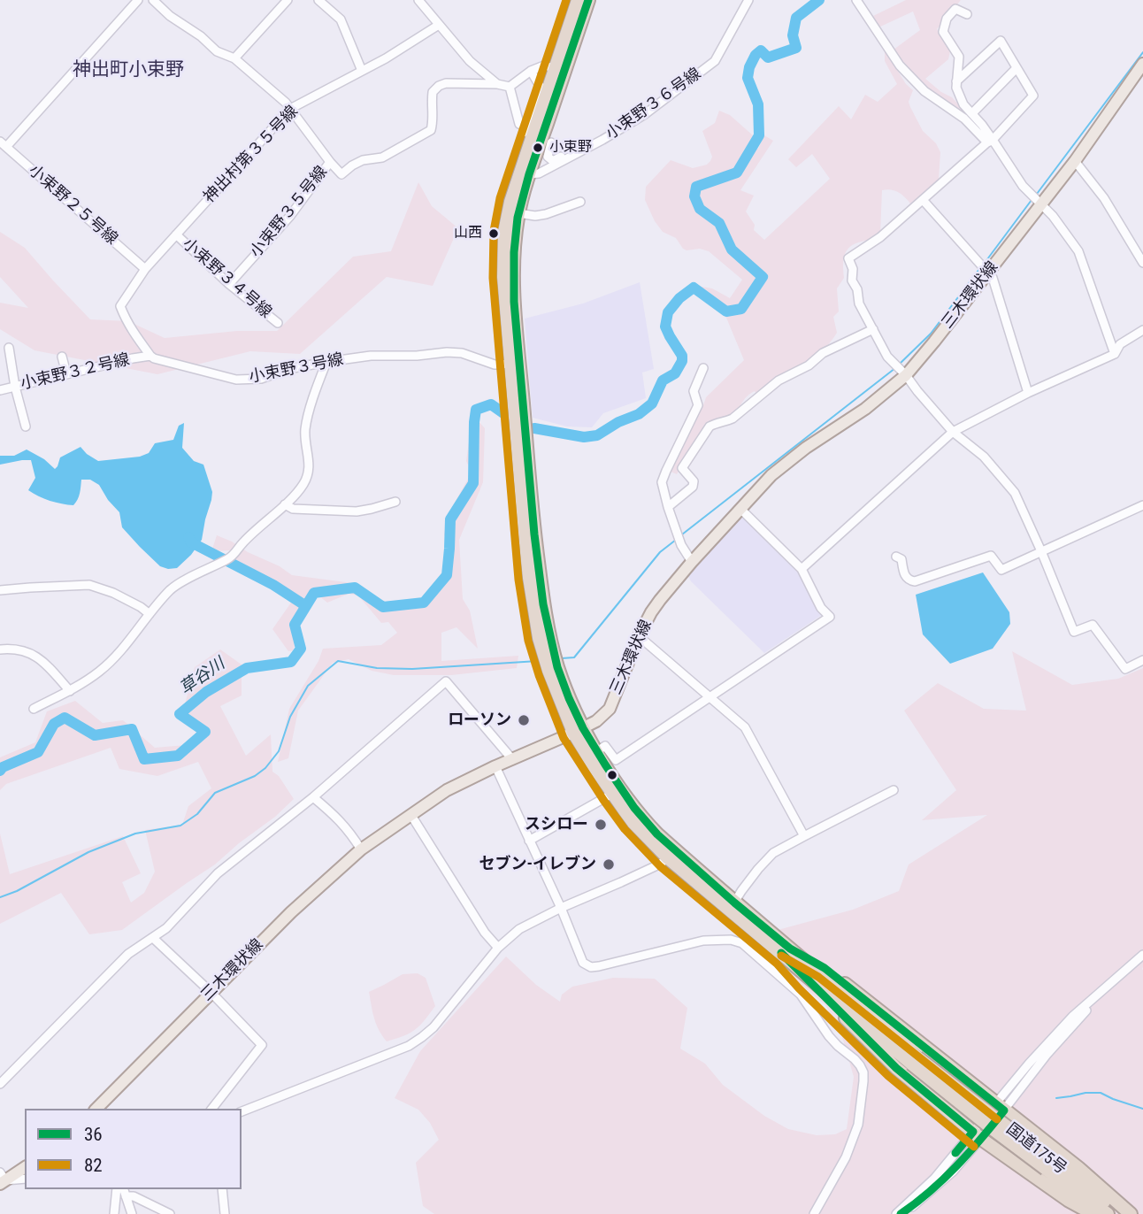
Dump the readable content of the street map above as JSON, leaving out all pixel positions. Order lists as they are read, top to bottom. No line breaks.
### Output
{"streets":{"highway":["国道175号"],"main road":["三木環状線"],"street":["小束野３６号線","神出村第３５号線","小束野２５号線","小束野３５号線","小束野３４号線","小束野３号線","小束野３２号線"]},"crossings":[["小束野３６号線","国道175号"],["神出村第３５号線","小束野２５号線"],["神出村第３５号線","小束野３５号線"],["神出村第３５号線","小束野３４号線"],["小束野３５号線","小束野３４号線"],["三木環状線","国道175号"],["小束野３号線","小束野３２号線"],["小束野３号線","国道175号"]],"districts":["神出町小束野"],"water":["草谷川"],"places":["小束野","山西","ローソン","スシロー","セブン-イレブン"],"lines":["transit line 36","transit line 82"],"legend":["36","82"]}
